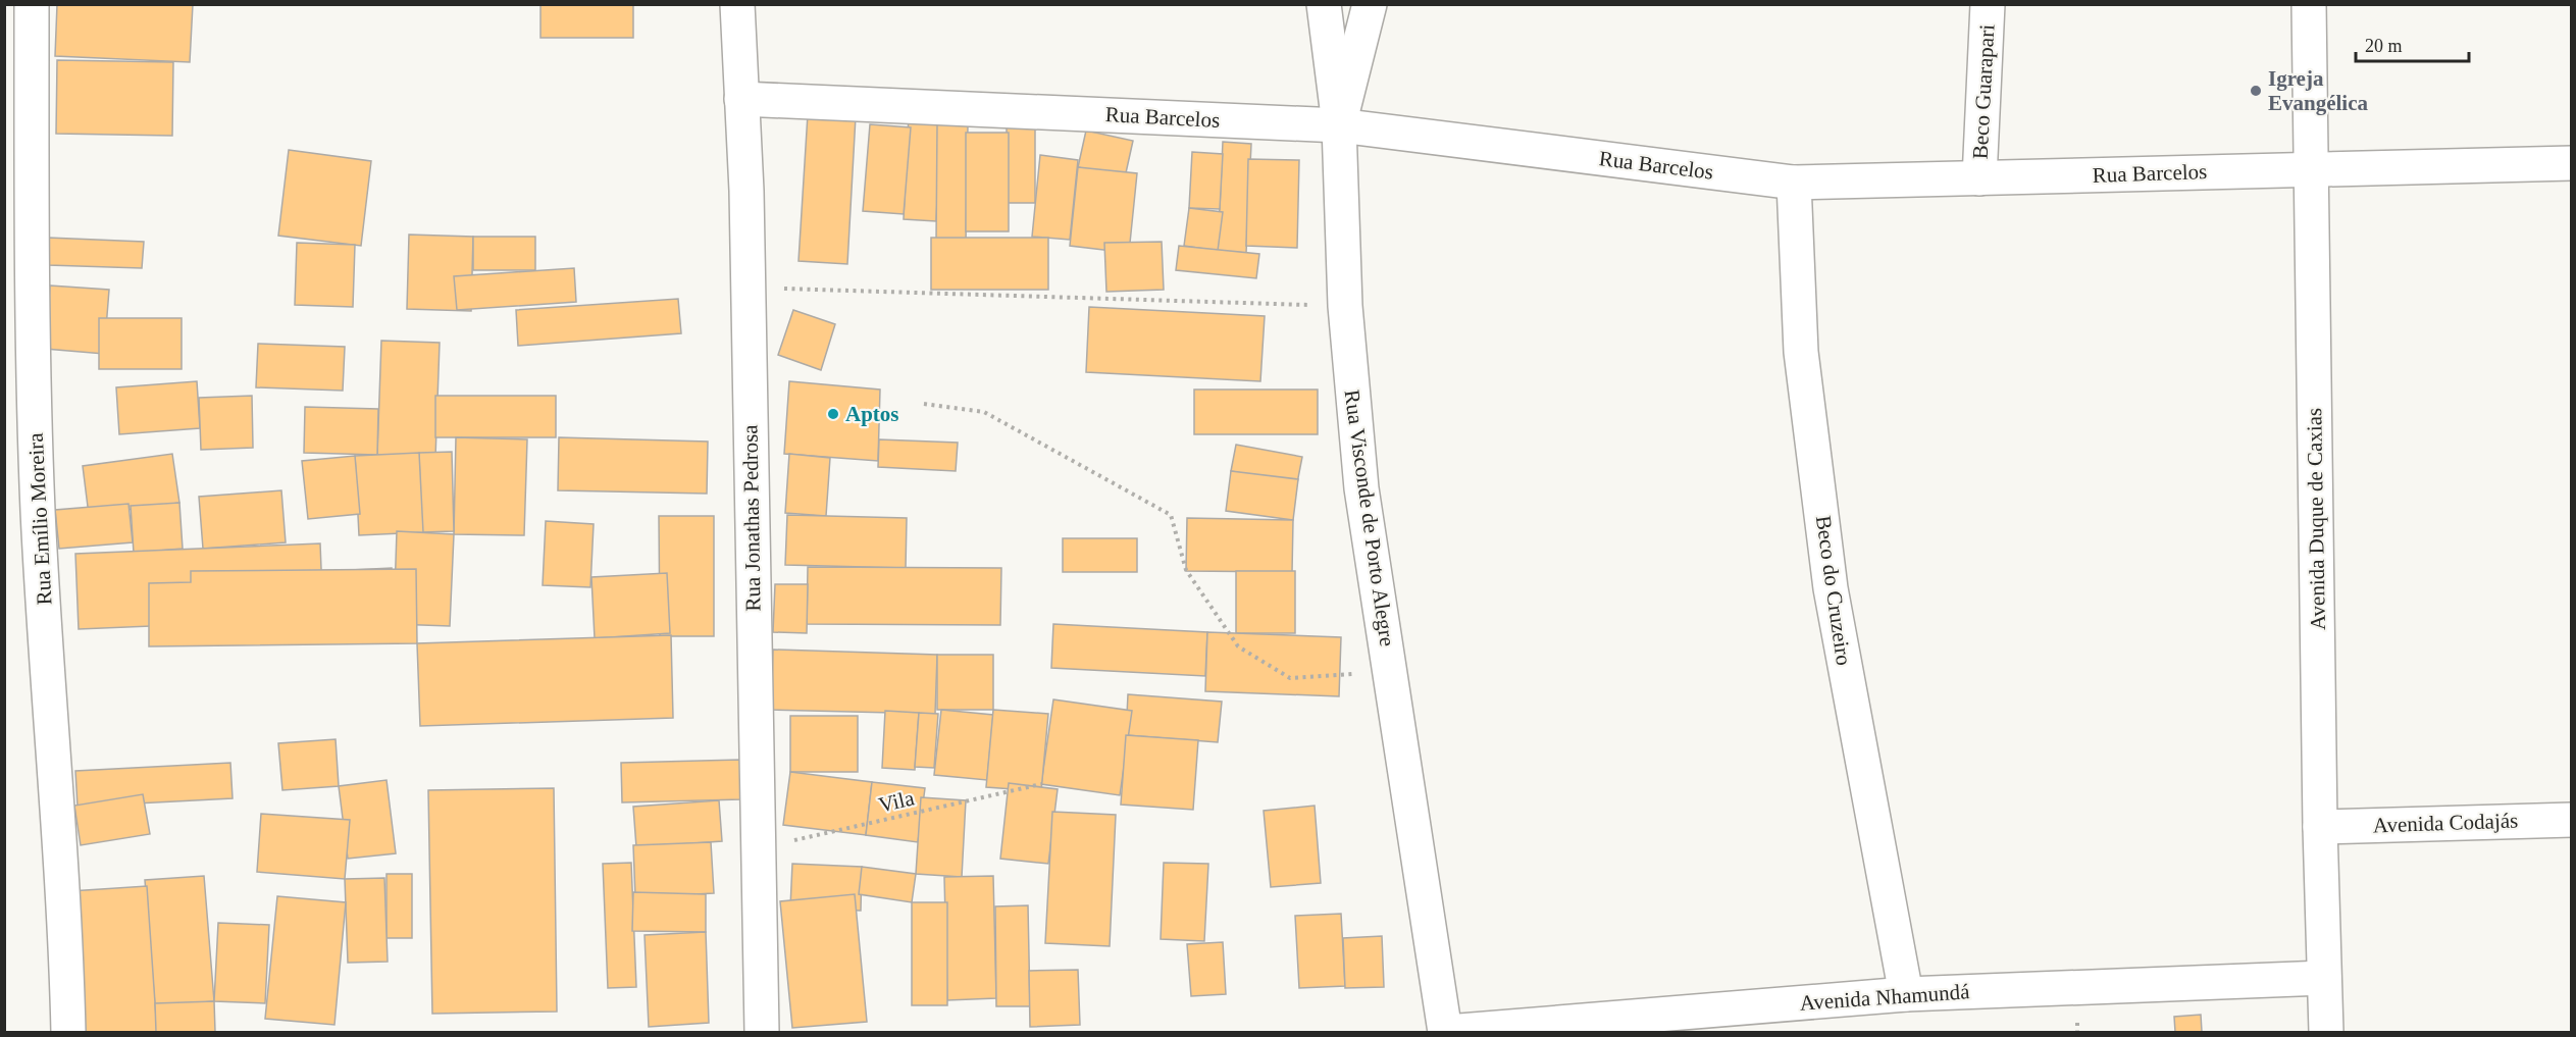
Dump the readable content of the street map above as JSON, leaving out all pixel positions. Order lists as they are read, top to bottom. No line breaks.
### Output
{"streets":{"street":["Beco Guarapari","Rua Barcelos","Rua Jonathas Pedrosa","Rua Visconde de Porto Alegre","Rua Emílio Moreira","Avenida Duque de Caxias","Beco do Cruzeiro","Avenida Codajás","Avenida Nhamundá"],"path":["Vila"]},"crossings":[["Beco Guarapari","Rua Barcelos"],["Rua Barcelos","Rua Jonathas Pedrosa"],["Rua Barcelos","Rua Visconde de Porto Alegre"],["Rua Barcelos","Avenida Duque de Caxias"],["Rua Barcelos","Beco do Cruzeiro"],["Rua Jonathas Pedrosa","Vila"],["Rua Visconde de Porto Alegre","Avenida Nhamundá"],["Avenida Duque de Caxias","Avenida Codajás"],["Avenida Duque de Caxias","Avenida Nhamundá"],["Beco do Cruzeiro","Avenida Nhamundá"]],"places":["Igreja Evangélica","Aptos"],"scale_bar":"20 m"}
